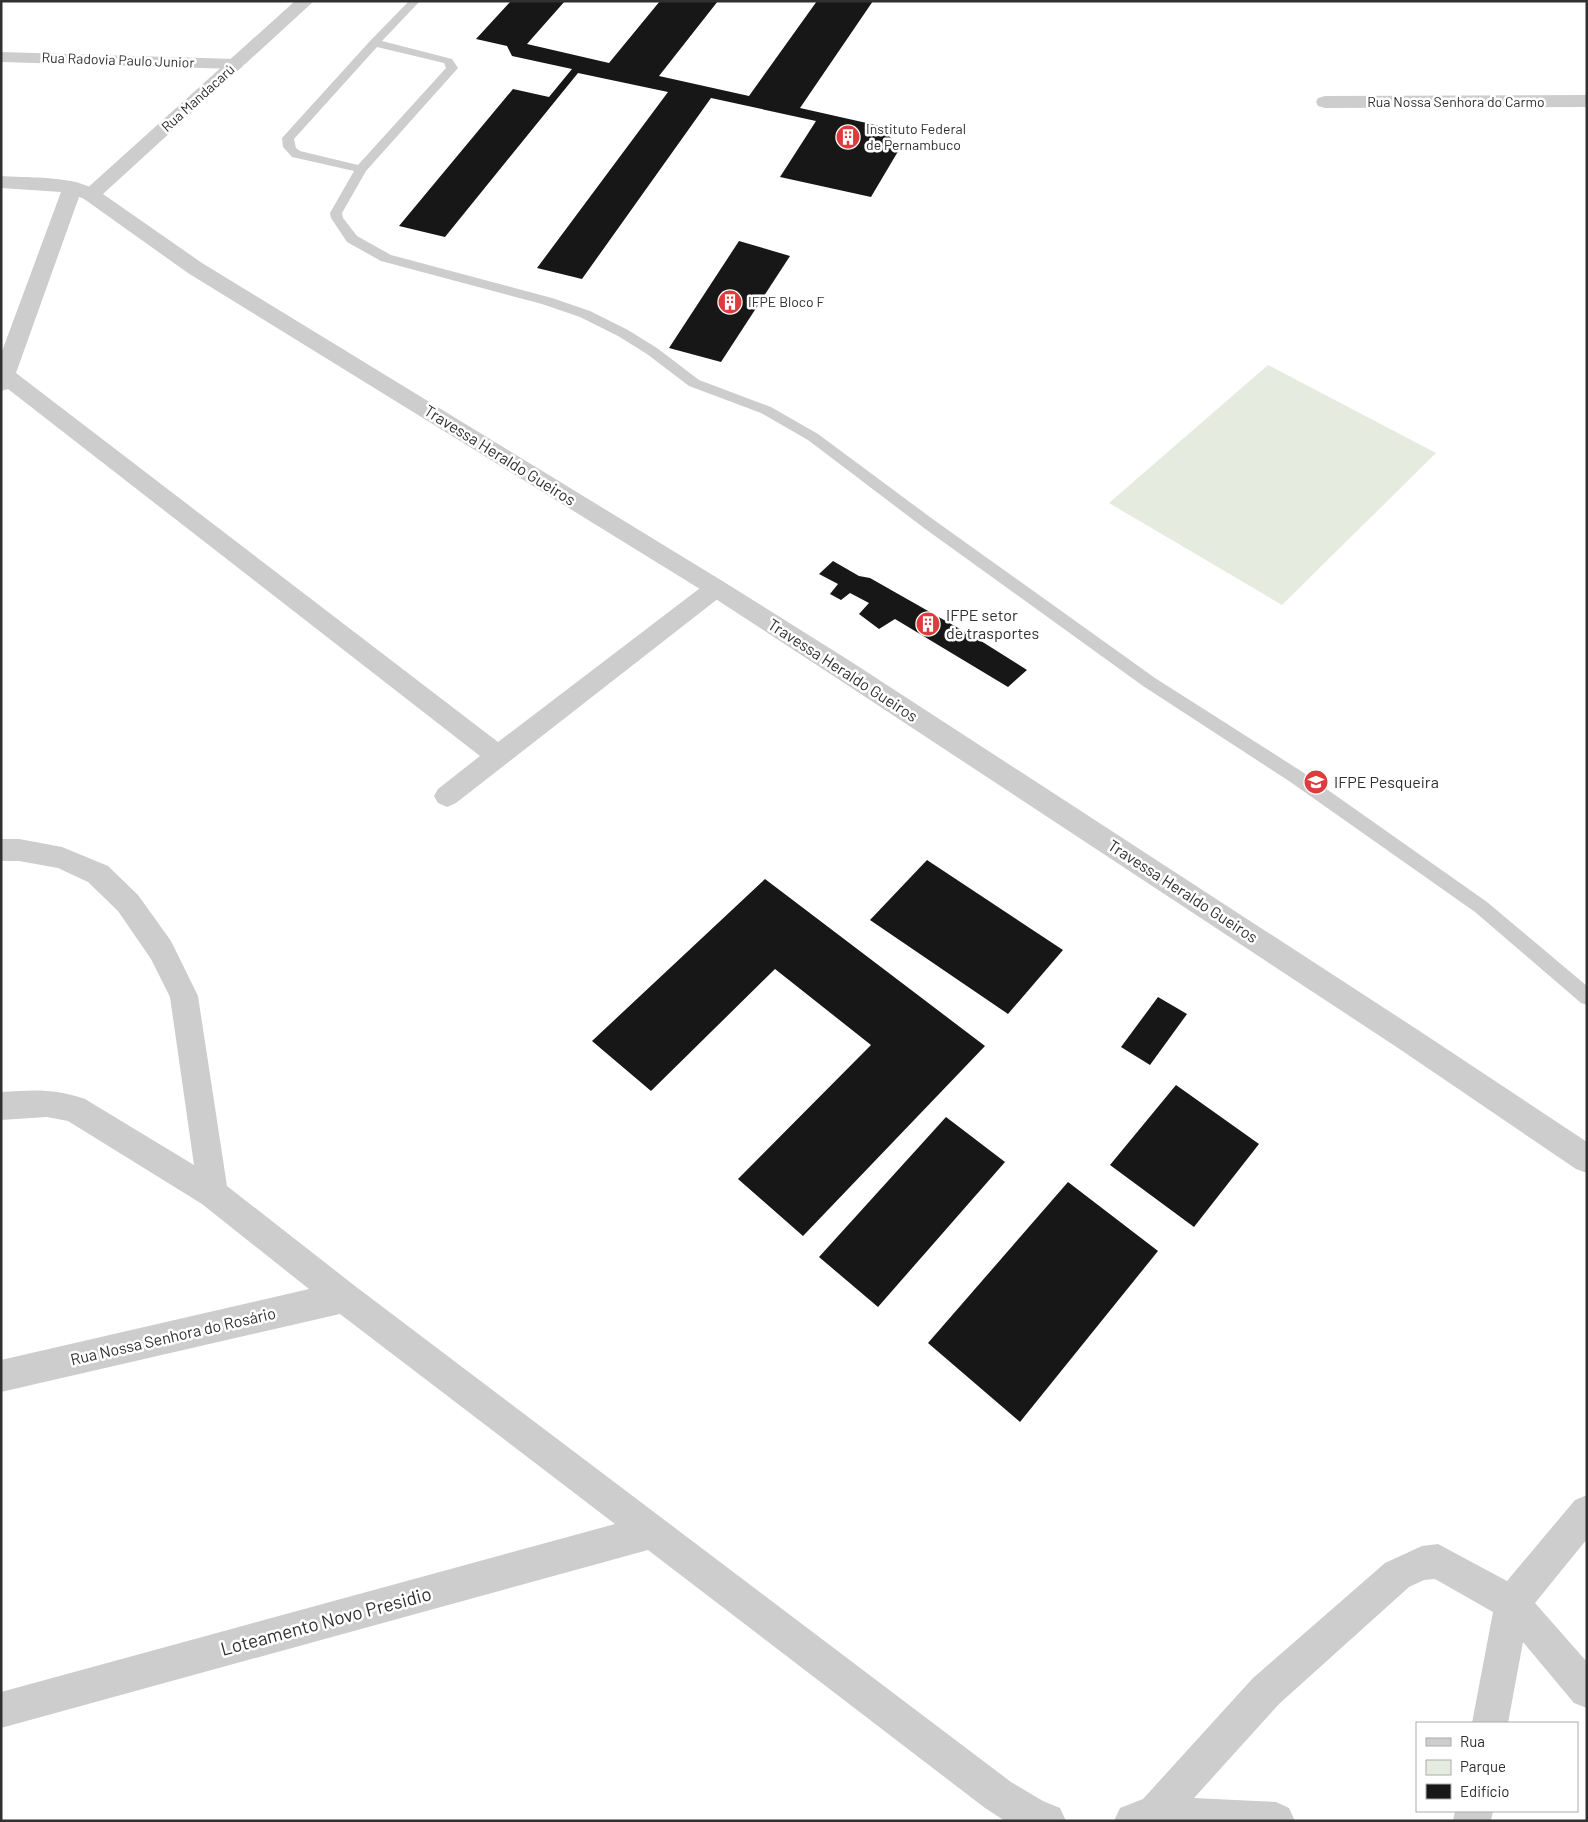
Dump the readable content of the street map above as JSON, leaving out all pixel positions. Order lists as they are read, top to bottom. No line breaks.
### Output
{"streets":{"street":["Rua Radovia Paulo Junior","Rua Mandacarú","Rua Nossa Senhora do Carmo","Travessa Heraldo Gueiros","Rua Nossa Senhora do Rosário","Loteamento Novo Presidio"]},"crossings":[["Rua Radovia Paulo Junior","Rua Mandacarú"],["Rua Mandacarú","Travessa Heraldo Gueiros"]],"places":{"building":["Instituto Federal de Pernambuco","IFPE Bloco F","IFPE setor de trasportes"],"school or university":["IFPE Pesqueira"]},"legend":["Rua","Parque","Edifício"]}
